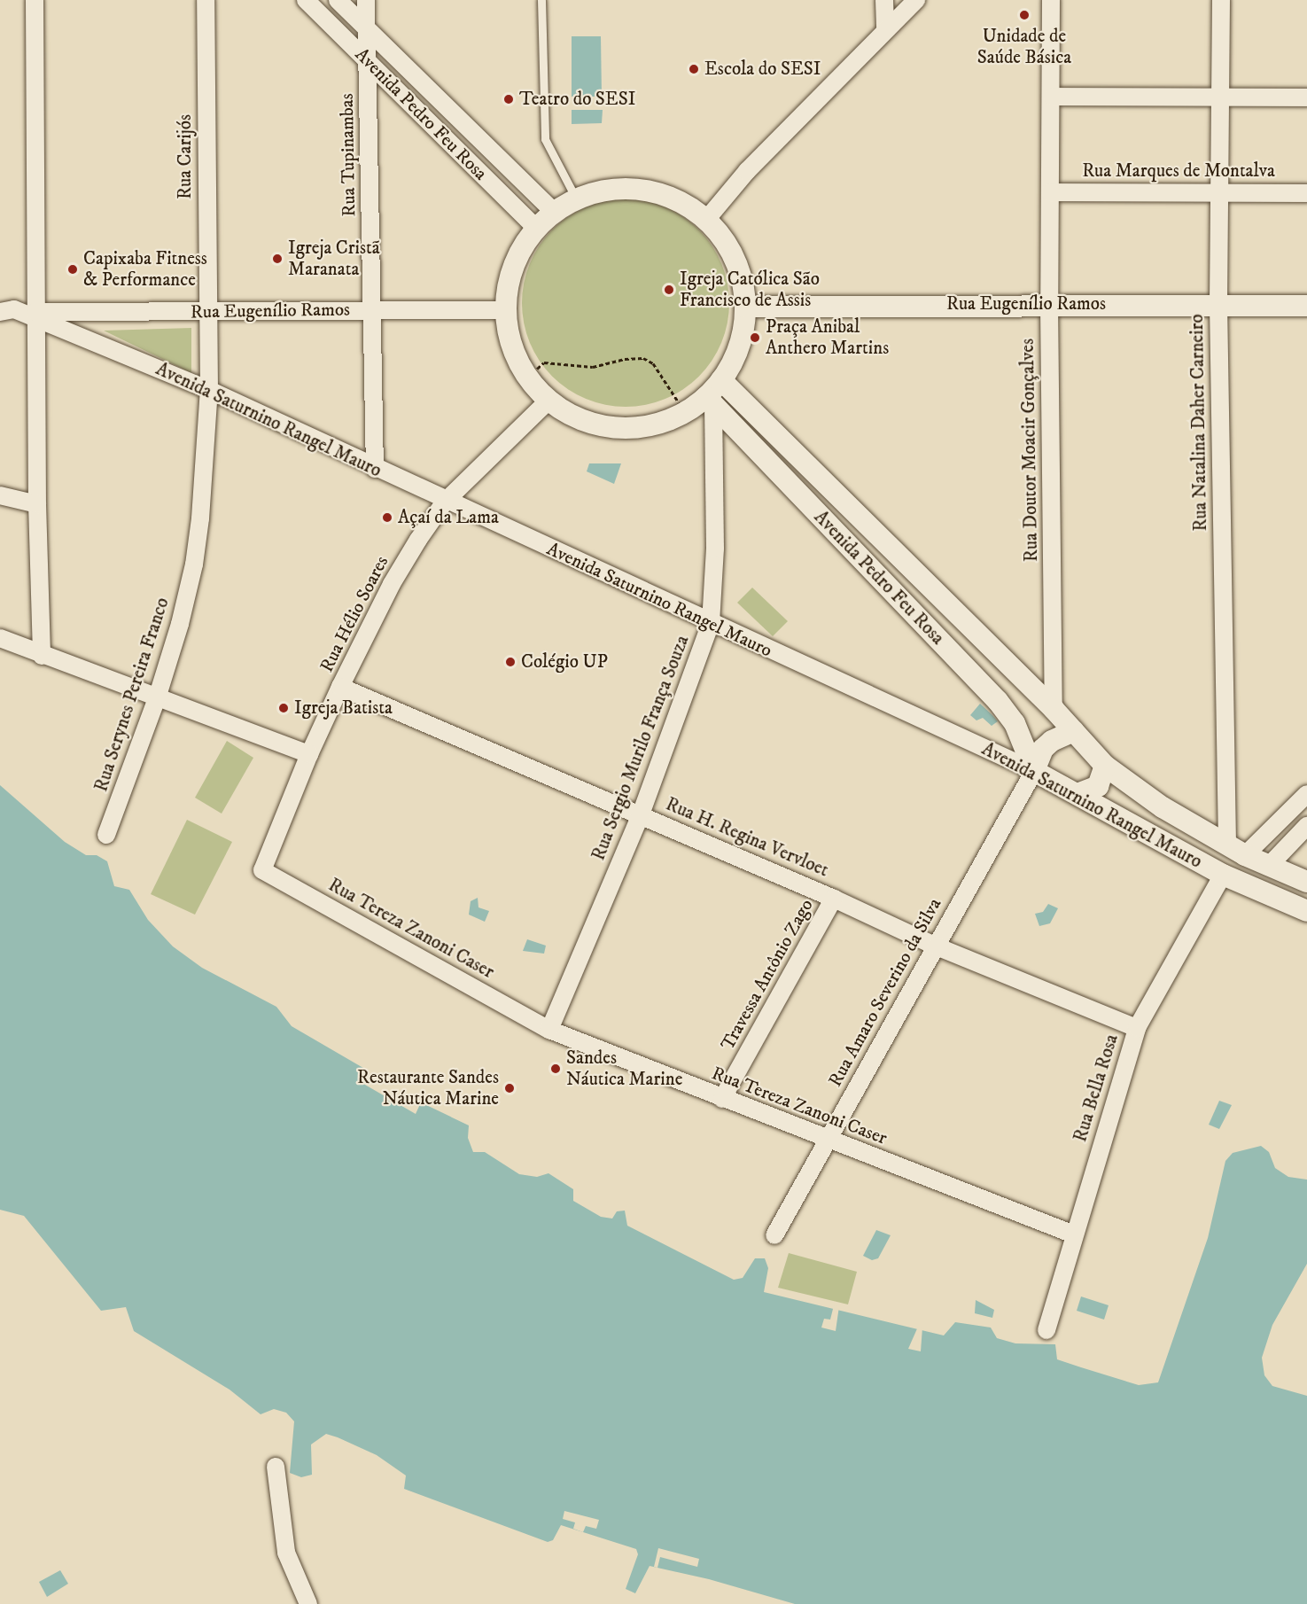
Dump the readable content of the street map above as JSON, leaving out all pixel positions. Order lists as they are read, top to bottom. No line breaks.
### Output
{"streets":{"street":["Avenida Pedro Feu Rosa","Rua Tupinambas","Rua Carijós","Rua Marques de Montalva","Rua Eugenílio Ramos","Avenida Saturnino Rangel Mauro","Rua Natalina Daher Carneiro","Rua Doutor Moacir Gonçalves","Rua Hélio Soares","Rua Serynes Pereira Franco","Rua Sergio Murilo França Souza","Rua H. Regina Vervloet","Rua Tereza Zanoni Caser","Travessa Antônio Zago","Rua Amaro Severino da Silva","Rua Bella Rosa"]},"crossings":[["Avenida Pedro Feu Rosa","Rua Tupinambas"],["Avenida Pedro Feu Rosa","Avenida Saturnino Rangel Mauro"],["Avenida Pedro Feu Rosa","Rua Doutor Moacir Gonçalves"],["Avenida Pedro Feu Rosa","Rua Sergio Murilo França Souza"],["Avenida Pedro Feu Rosa","Rua Amaro Severino da Silva"],["Rua Tupinambas","Rua Eugenílio Ramos"],["Rua Tupinambas","Avenida Saturnino Rangel Mauro"],["Rua Carijós","Rua Eugenílio Ramos"],["Rua Carijós","Rua Serynes Pereira Franco"],["Rua Marques de Montalva","Rua Natalina Daher Carneiro"],["Rua Marques de Montalva","Rua Doutor Moacir Gonçalves"],["Rua Eugenílio Ramos","Avenida Saturnino Rangel Mauro"],["Rua Eugenílio Ramos","Rua Natalina Daher Carneiro"],["Rua Eugenílio Ramos","Rua Doutor Moacir Gonçalves"],["Rua Eugenílio Ramos","Rua Serynes Pereira Franco"],["Avenida Saturnino Rangel Mauro","Rua Natalina Daher Carneiro"],["Avenida Saturnino Rangel Mauro","Rua Hélio Soares"],["Avenida Saturnino Rangel Mauro","Rua Serynes Pereira Franco"],["Avenida Saturnino Rangel Mauro","Rua Sergio Murilo França Souza"],["Avenida Saturnino Rangel Mauro","Rua Amaro Severino da Silva"],["Avenida Saturnino Rangel Mauro","Rua Bella Rosa"],["Rua Hélio Soares","Rua H. Regina Vervloet"],["Rua Hélio Soares","Rua Tereza Zanoni Caser"],["Rua Sergio Murilo França Souza","Rua H. Regina Vervloet"],["Rua Sergio Murilo França Souza","Rua Tereza Zanoni Caser"],["Rua H. Regina Vervloet","Travessa Antônio Zago"],["Rua H. Regina Vervloet","Rua Amaro Severino da Silva"],["Rua H. Regina Vervloet","Rua Bella Rosa"],["Rua Tereza Zanoni Caser","Travessa Antônio Zago"],["Rua Tereza Zanoni Caser","Rua Amaro Severino da Silva"],["Rua Tereza Zanoni Caser","Rua Bella Rosa"]],"places":["Unidade de Saúde Básica","Escola do SESI","Teatro do SESI","Igreja Cristã Maranata","Capixaba Fitness & Performance","Igreja Católica São Francisco de Assis","Praça Anibal Anthero Martins","Açaí da Lama","Colégio UP","Igreja Batista","Sandes Náutica Marine","Restaurante Sandes Náutica Marine"]}
